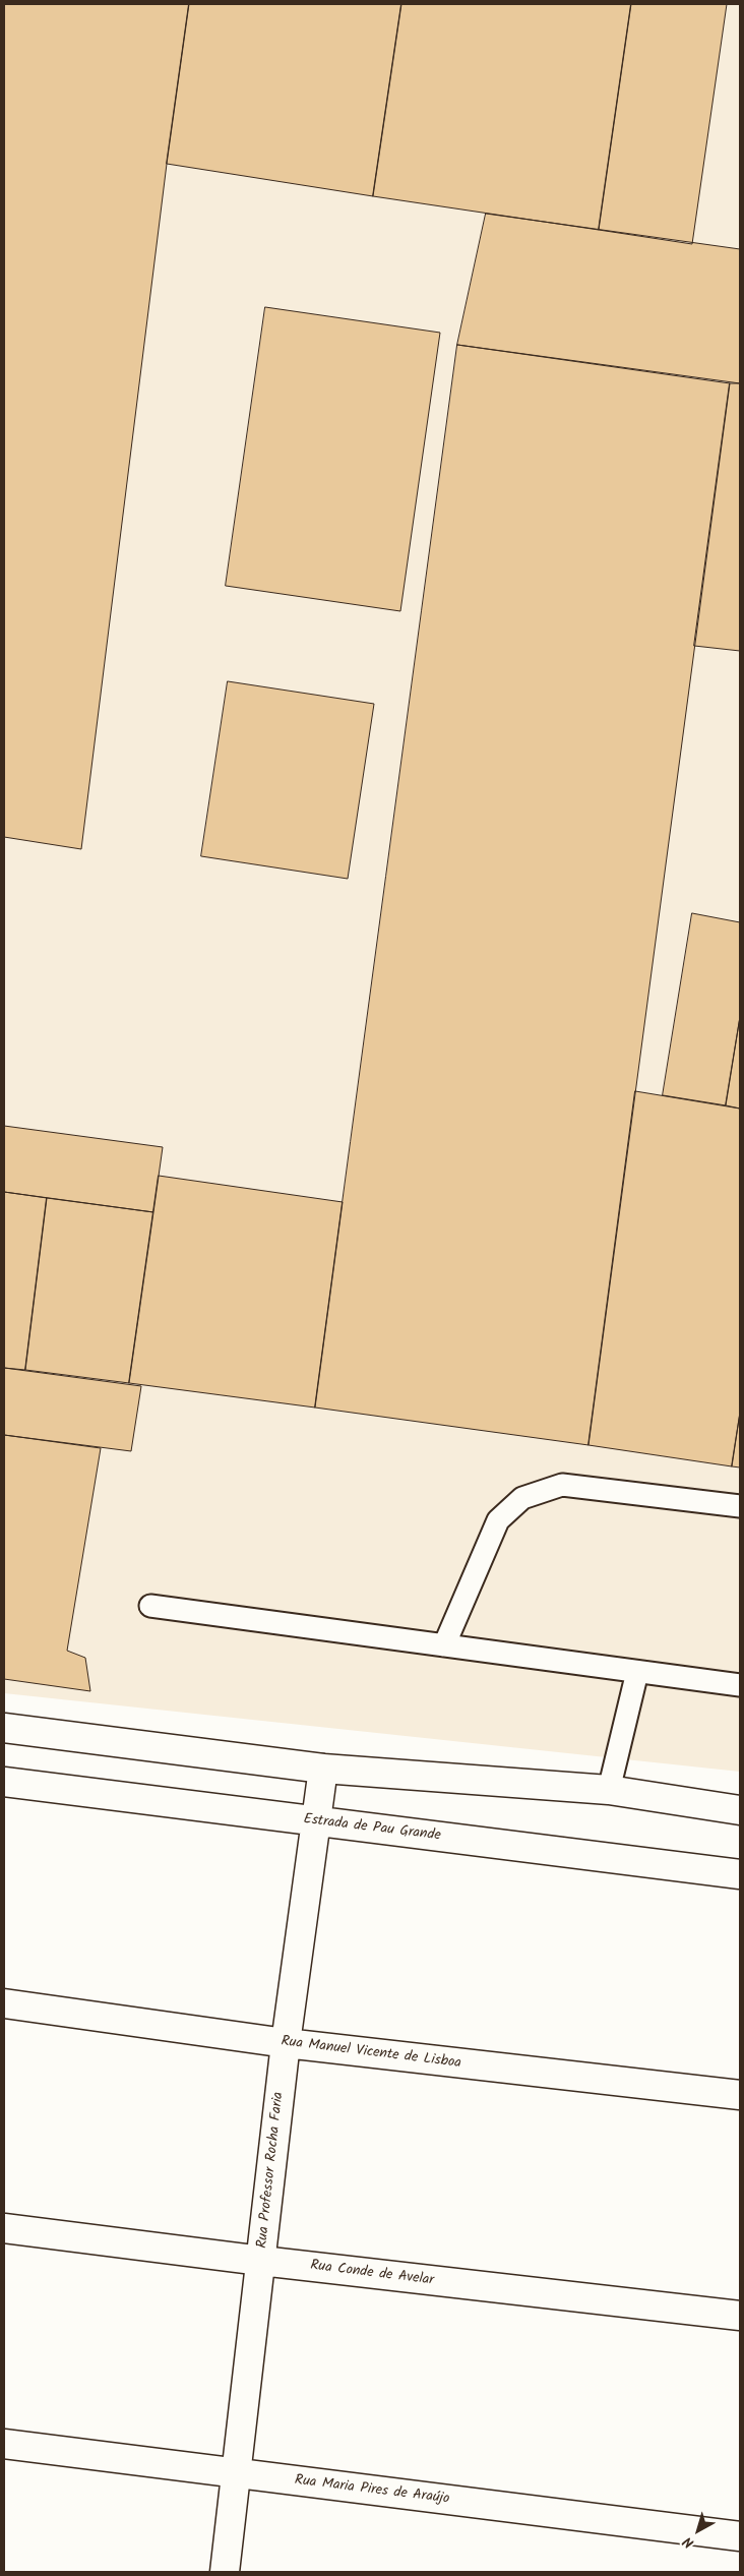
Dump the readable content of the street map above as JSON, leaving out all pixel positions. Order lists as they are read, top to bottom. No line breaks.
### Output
{"streets":{"street":["Estrada de Pau Grande","Rua Manuel Vicente de Lisboa","Rua Professor Rocha Faria","Rua Conde de Avelar","Rua Maria Pires de Araújo"]},"crossings":[["Estrada de Pau Grande","Rua Professor Rocha Faria"],["Rua Manuel Vicente de Lisboa","Rua Professor Rocha Faria"],["Rua Professor Rocha Faria","Rua Conde de Avelar"],["Rua Professor Rocha Faria","Rua Maria Pires de Araújo"]],"north":"bottom left"}
